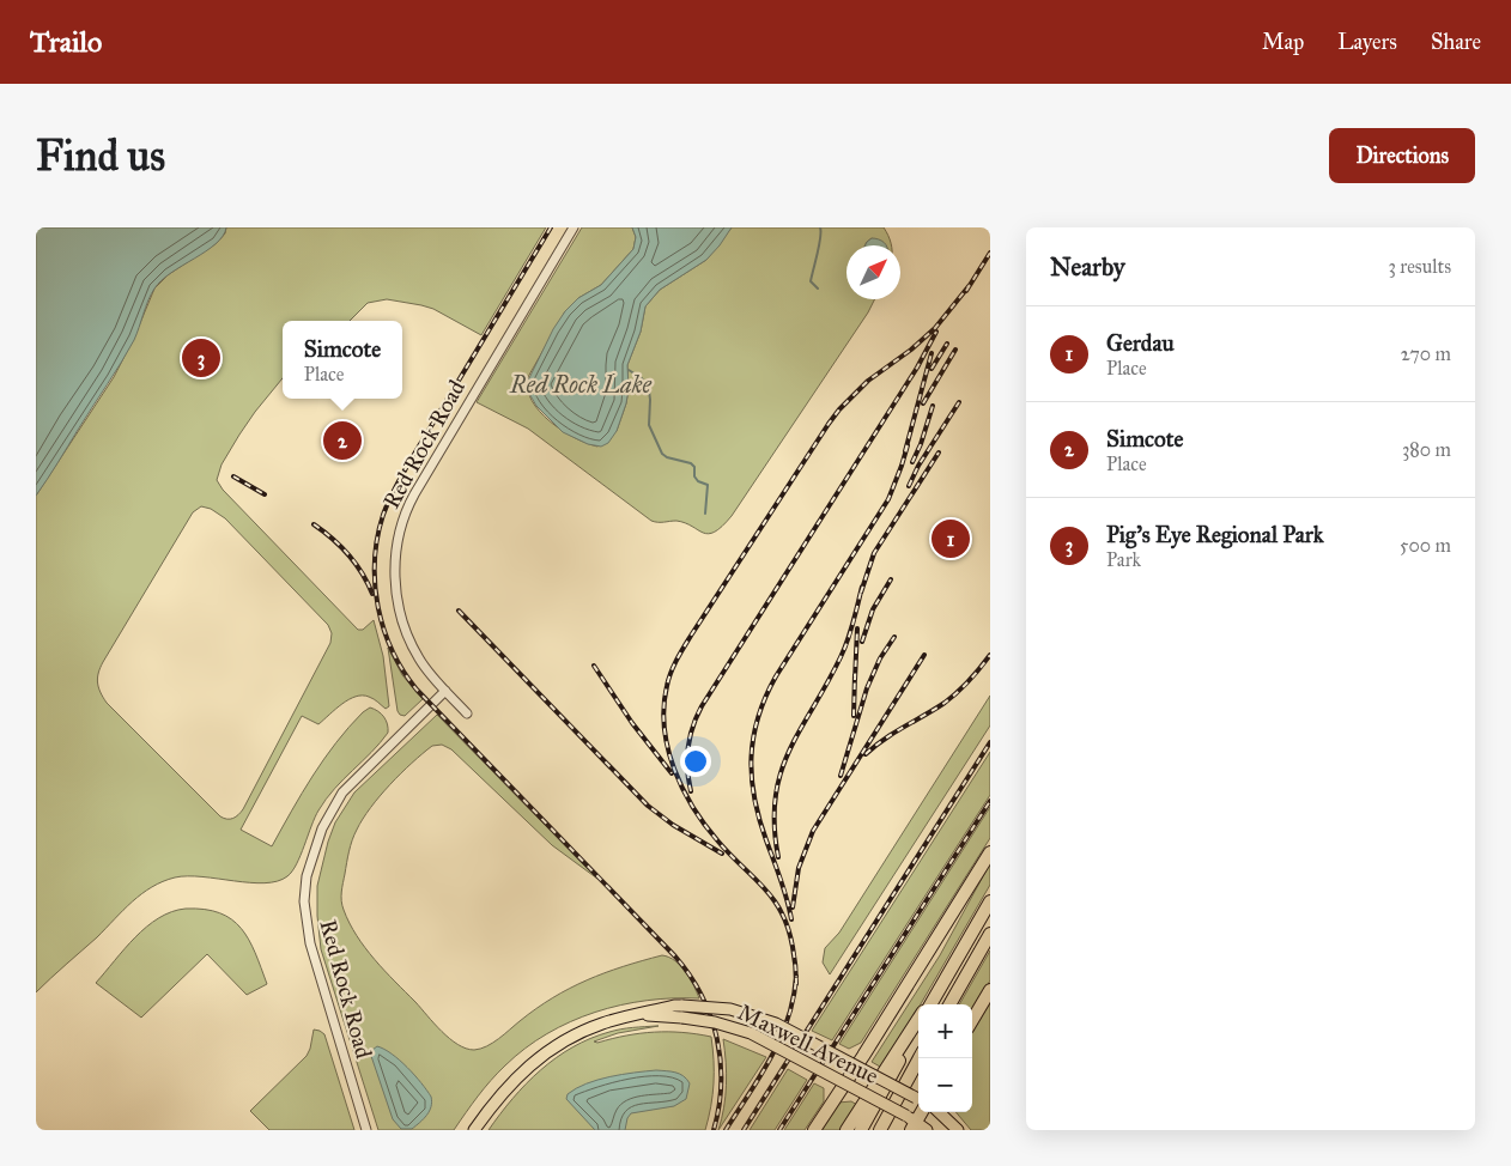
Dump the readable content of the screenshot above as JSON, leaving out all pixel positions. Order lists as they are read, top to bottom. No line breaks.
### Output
{"streets":{"main road":["Maxwell Avenue"],"street":["Red Rock Road"]},"water":["Red Rock Lake"],"north":"top right","page":{"header":"Trailo","nav":["Map","Layers","Share"],"buttons":"Directions","title":"Find us","heading":["Nearby","3 results"],"list":[{"mark":"1","name":"Gerdau","note":"Place","value":"270 m"},{"mark":"2","name":"Simcote","note":"Place","value":"380 m"},{"mark":"3","name":"Pig's Eye Regional Park","note":"Park","value":"500 m"}],"popup":["Simcote","Place"],"pins":["3","2","1"],"map_buttons":["+","−"]}}
